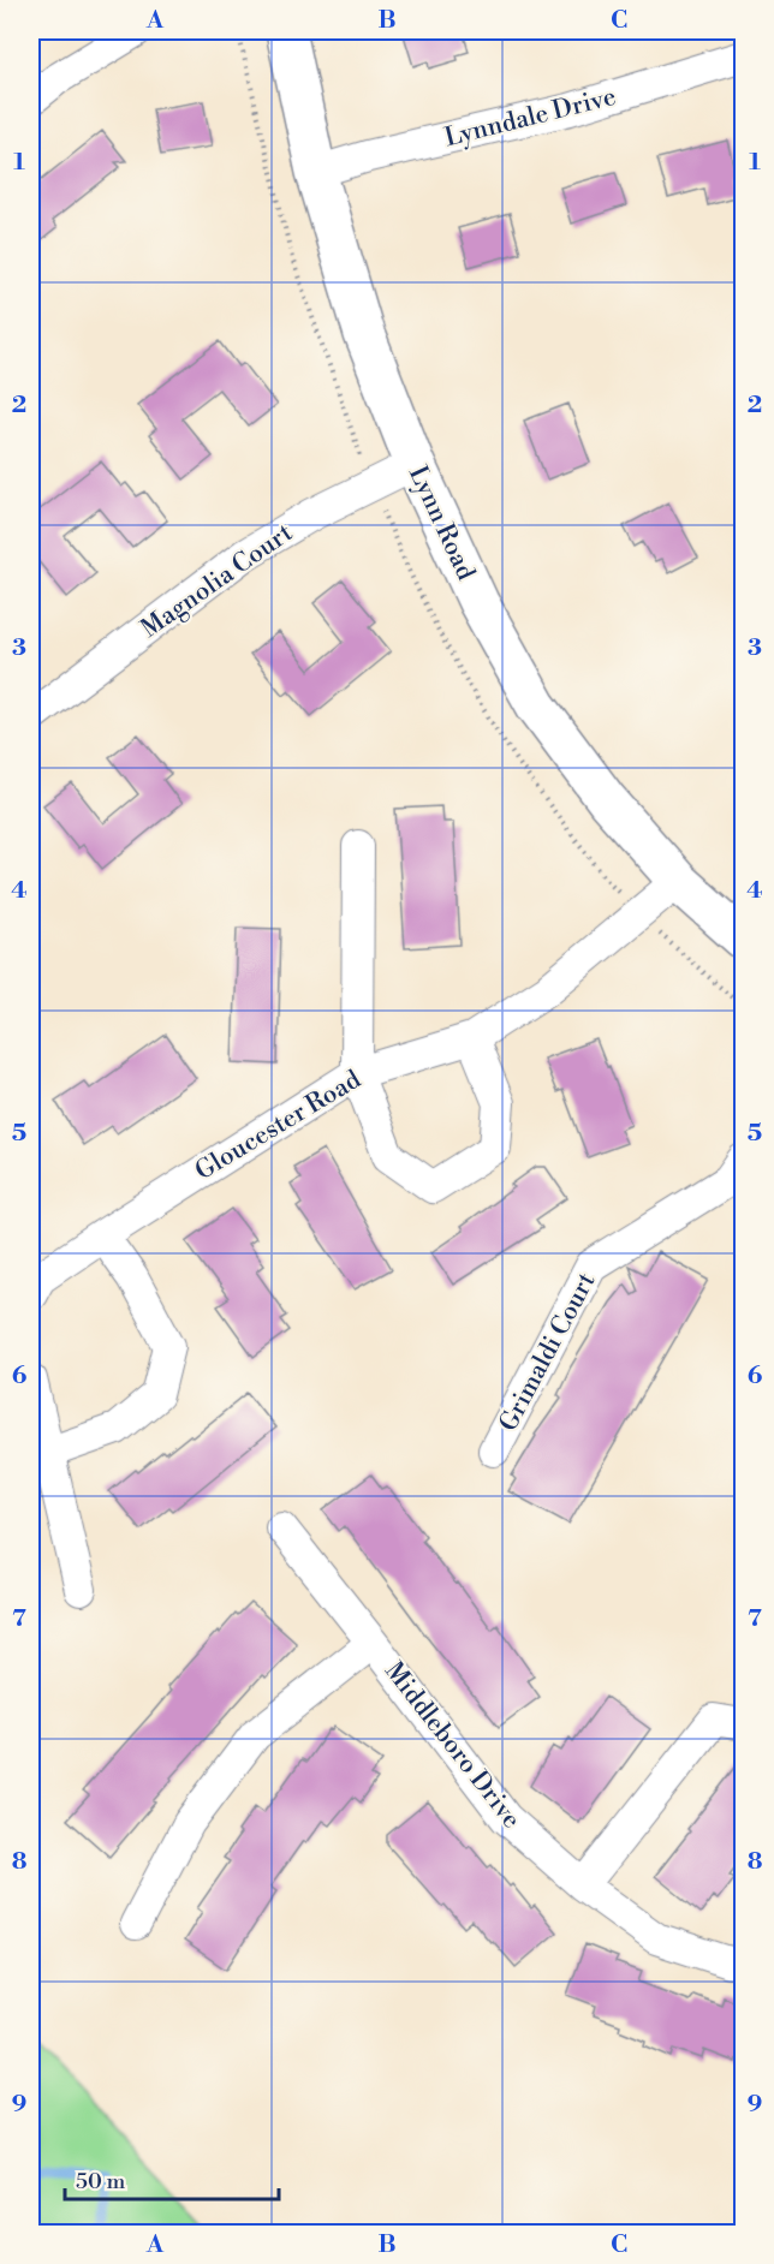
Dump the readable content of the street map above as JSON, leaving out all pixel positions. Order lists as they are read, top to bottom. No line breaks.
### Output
{"streets":{"main road":["Lynn Road"],"street":["Lynndale Drive","Magnolia Court","Gloucester Road","Grimaldi Court","Middleboro Drive"]},"crossings":[["Lynndale Drive","Lynn Road"],["Lynn Road","Magnolia Court"],["Lynn Road","Gloucester Road"]],"scale_bar":"50 m","grid":{"columns":["A","B","C"],"rows":["1","2","3","4","5","6","7","8","9"]}}
